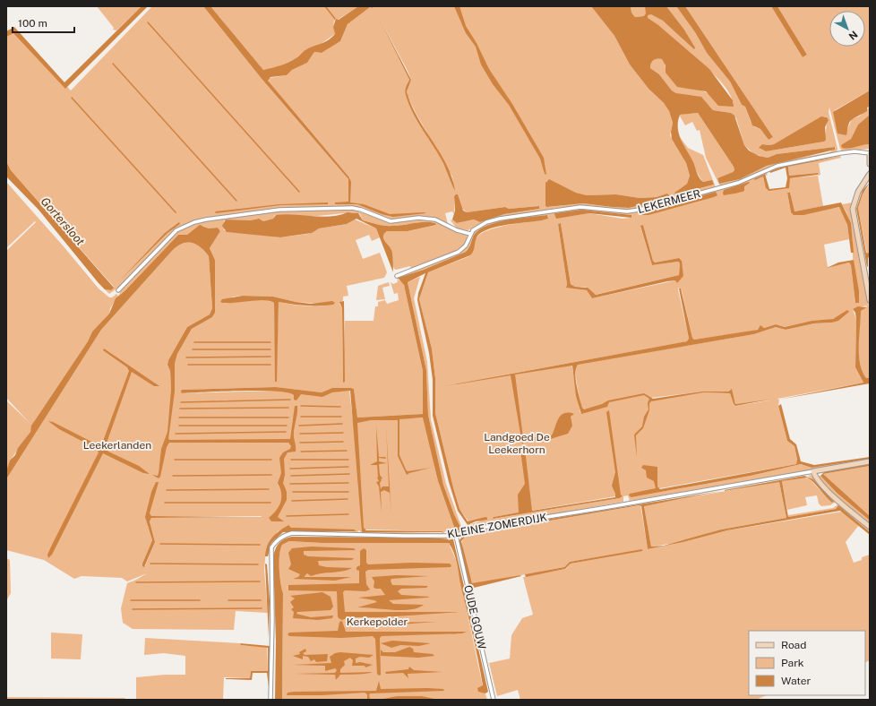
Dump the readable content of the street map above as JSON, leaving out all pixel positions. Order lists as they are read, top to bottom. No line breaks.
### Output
{"streets":{"street":["LEKERMEER","KLEINE ZOMERDIJK","OUDE GOUW"]},"crossings":[["KLEINE ZOMERDIJK","OUDE GOUW"]],"water":["Gortersloot"],"parks":["Landgoed De Leekerhorn","Leekerlanden","Kerkepolder"],"legend":["Road","Park","Water"],"scale_bar":"100 m","north":"bottom right"}
